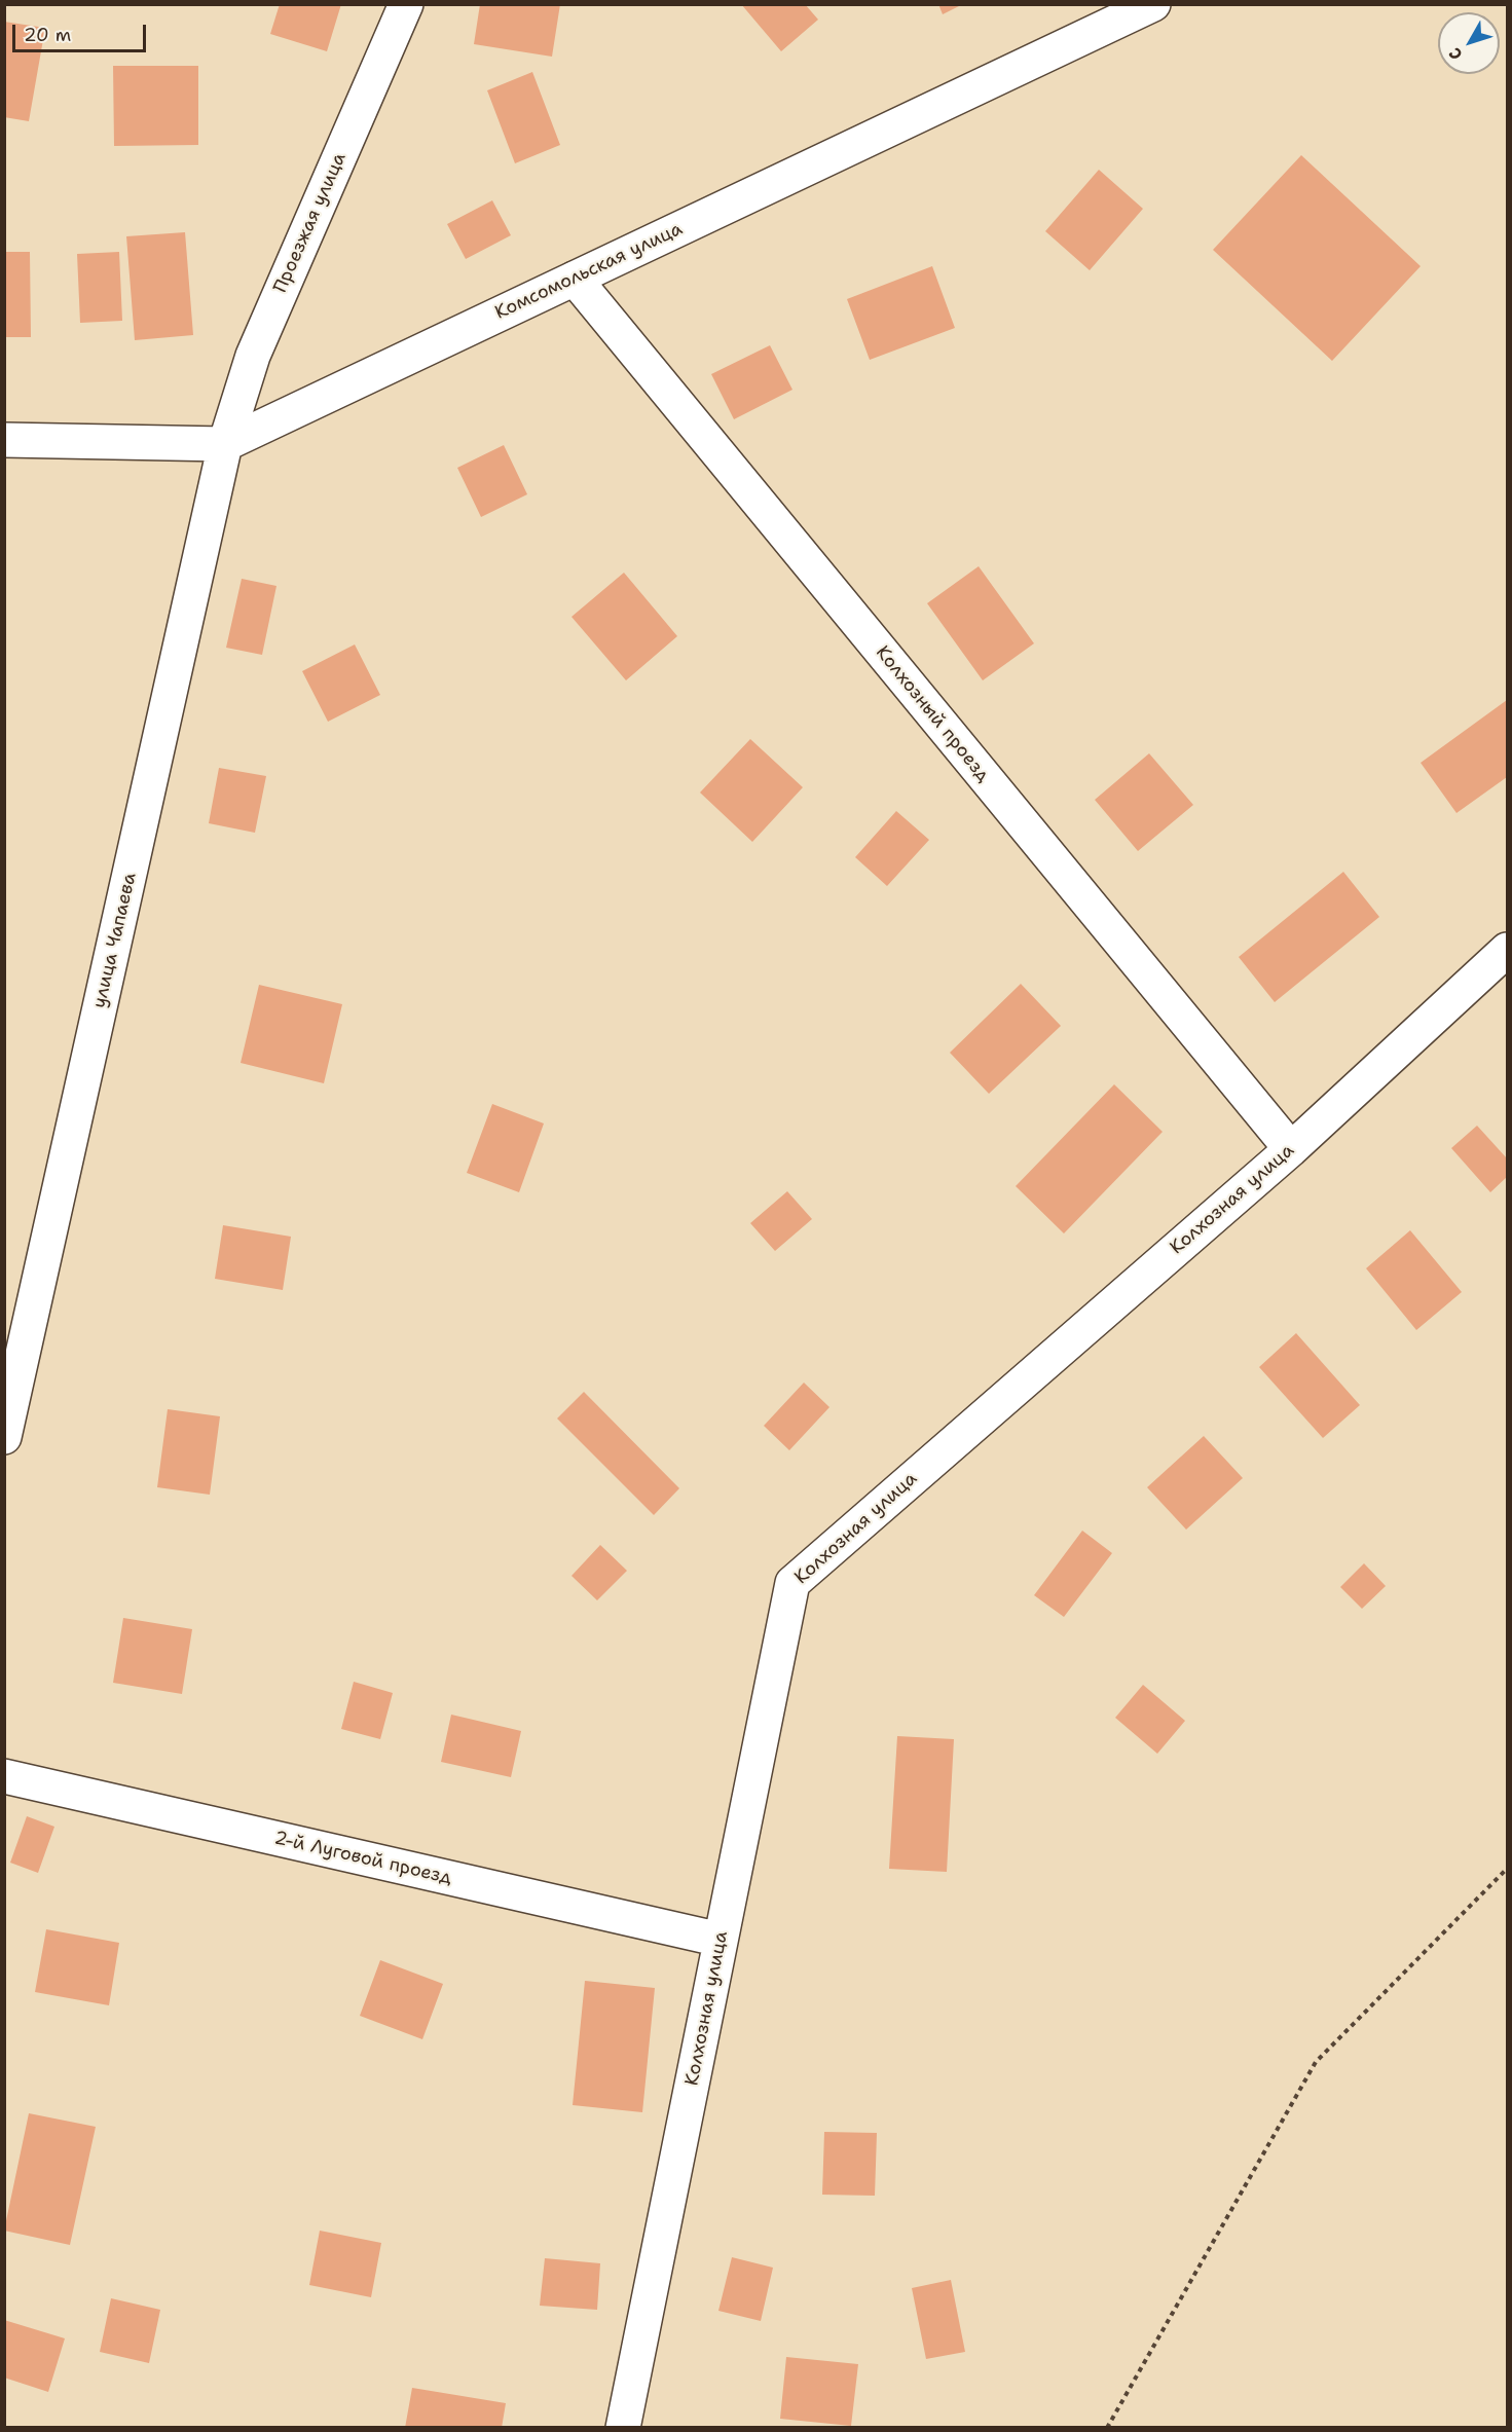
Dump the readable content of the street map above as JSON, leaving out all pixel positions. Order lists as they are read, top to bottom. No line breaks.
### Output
{"streets":{"street":["Проезжая улица","Комсомольская улица","Колхозный проезд","улица Чапаева","Колхозная улица","2-й Луговой проезд"]},"crossings":[["Проезжая улица","Комсомольская улица"],["Проезжая улица","улица Чапаева"],["Комсомольская улица","Колхозный проезд"],["Комсомольская улица","улица Чапаева"],["Колхозный проезд","Колхозная улица"],["Колхозная улица","2-й Луговой проезд"]],"scale_bar":"20 m","north":"bottom left"}
